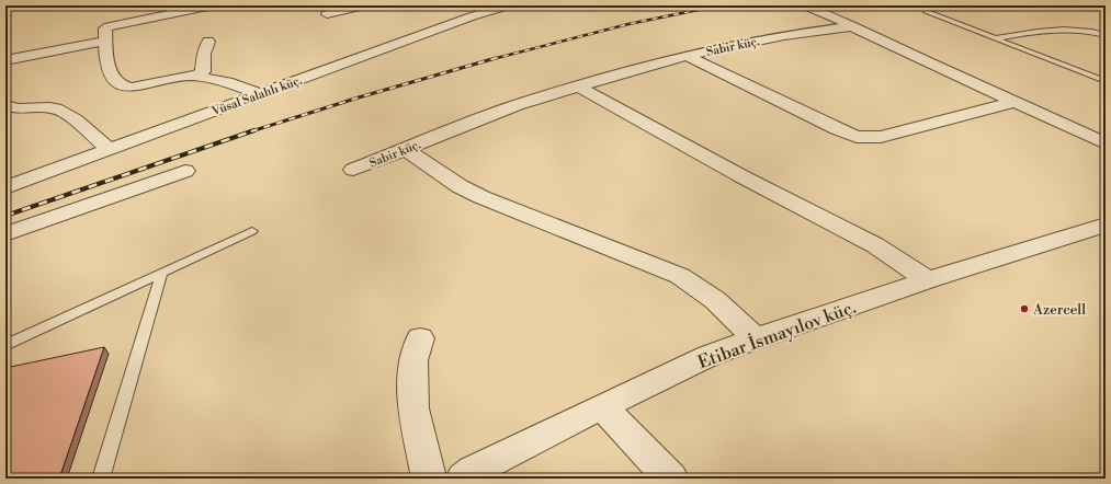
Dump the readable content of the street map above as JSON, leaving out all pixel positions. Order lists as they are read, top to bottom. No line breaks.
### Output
{"streets":{"street":["Sabir küç.","Vüsal Salahlı küç.","Etibar İsmayılov küç."]},"places":["Azercell"]}
